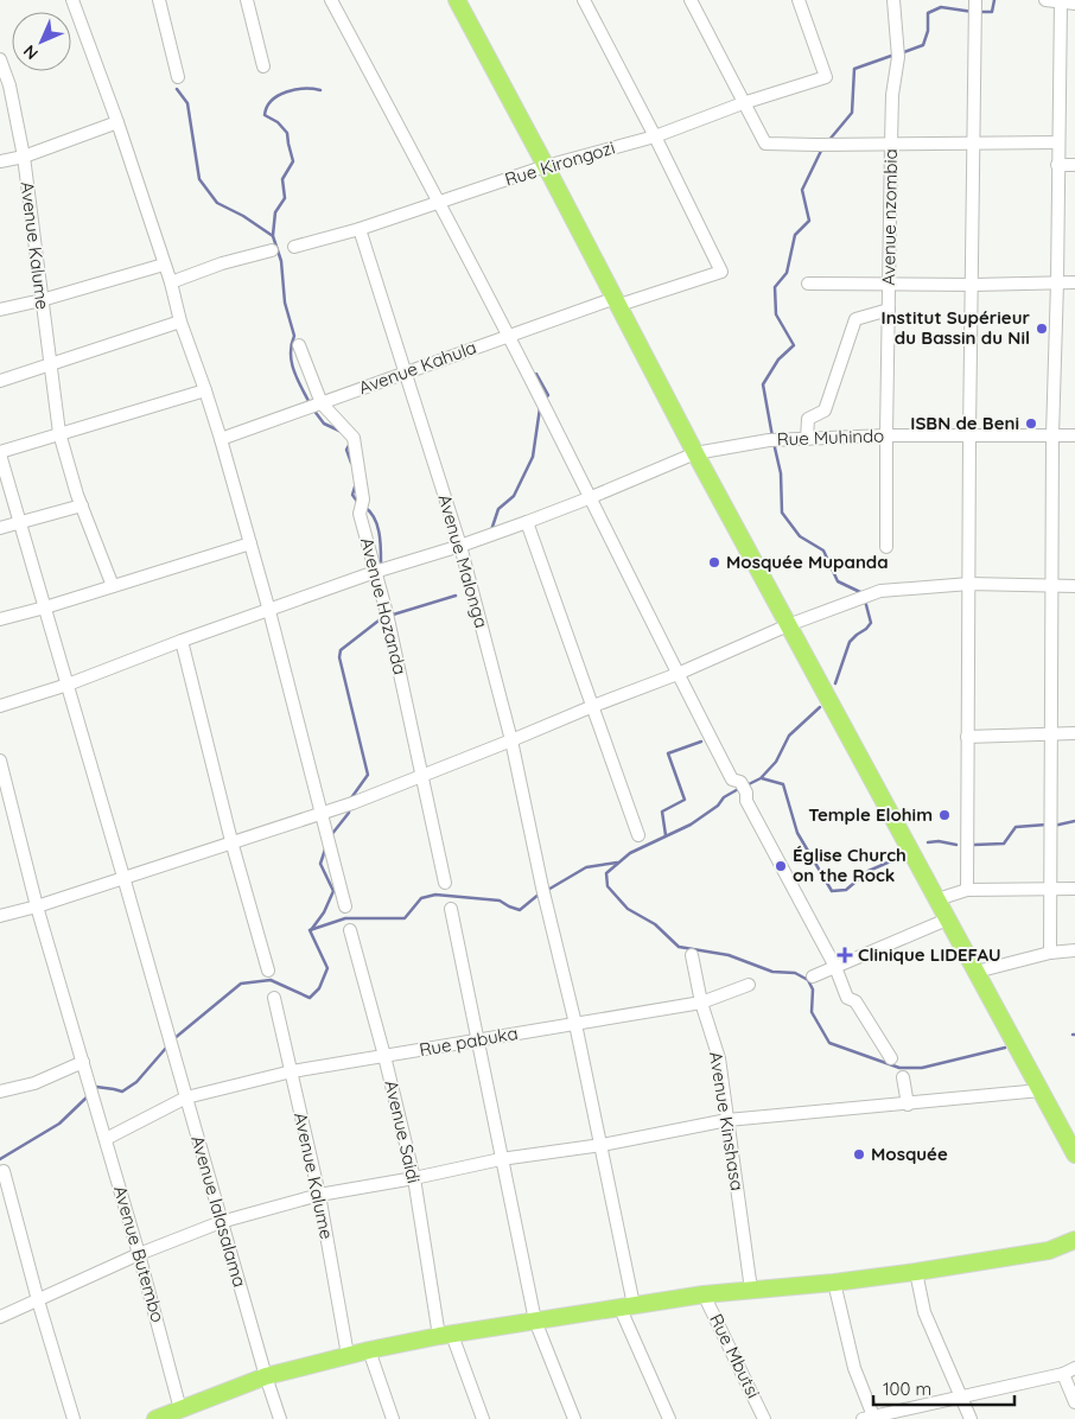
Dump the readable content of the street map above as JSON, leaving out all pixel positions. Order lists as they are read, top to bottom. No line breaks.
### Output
{"streets":{"street":["Rue Kirongozi","Avenue nzombia","Avenue Kalume","Avenue Kahula","Rue Muhindo","Avenue Malonga","Avenue Hozanda","Rue pabuka","Avenue Kinshasa","Avenue Saidi","Avenue lalasalama","Avenue Butembo","Rue Mbutsi"]},"crossings":[["Rue Kirongozi","Avenue Kahula"],["Rue Kirongozi","Avenue Malonga"],["Avenue nzombia","Rue Muhindo"],["Avenue Kalume","Rue pabuka"],["Avenue Kahula","Avenue Malonga"],["Avenue Kahula","Avenue Hozanda"],["Rue Muhindo","Avenue Malonga"],["Rue Muhindo","Avenue Hozanda"],["Rue Muhindo","Avenue lalasalama"],["Avenue Malonga","Rue pabuka"],["Rue pabuka","Avenue Kinshasa"],["Rue pabuka","Avenue Saidi"],["Rue pabuka","Avenue lalasalama"],["Rue pabuka","Avenue Butembo"]],"places":{"other":["Institut Supérieur du Bassin du Nil","ISBN de Beni","Mosquée Mupanda","Temple Elohim","Église Church on the Rock","Mosquée"],"health":["Clinique LIDEFAU"]},"scale_bar":"100 m","north":"bottom left"}
